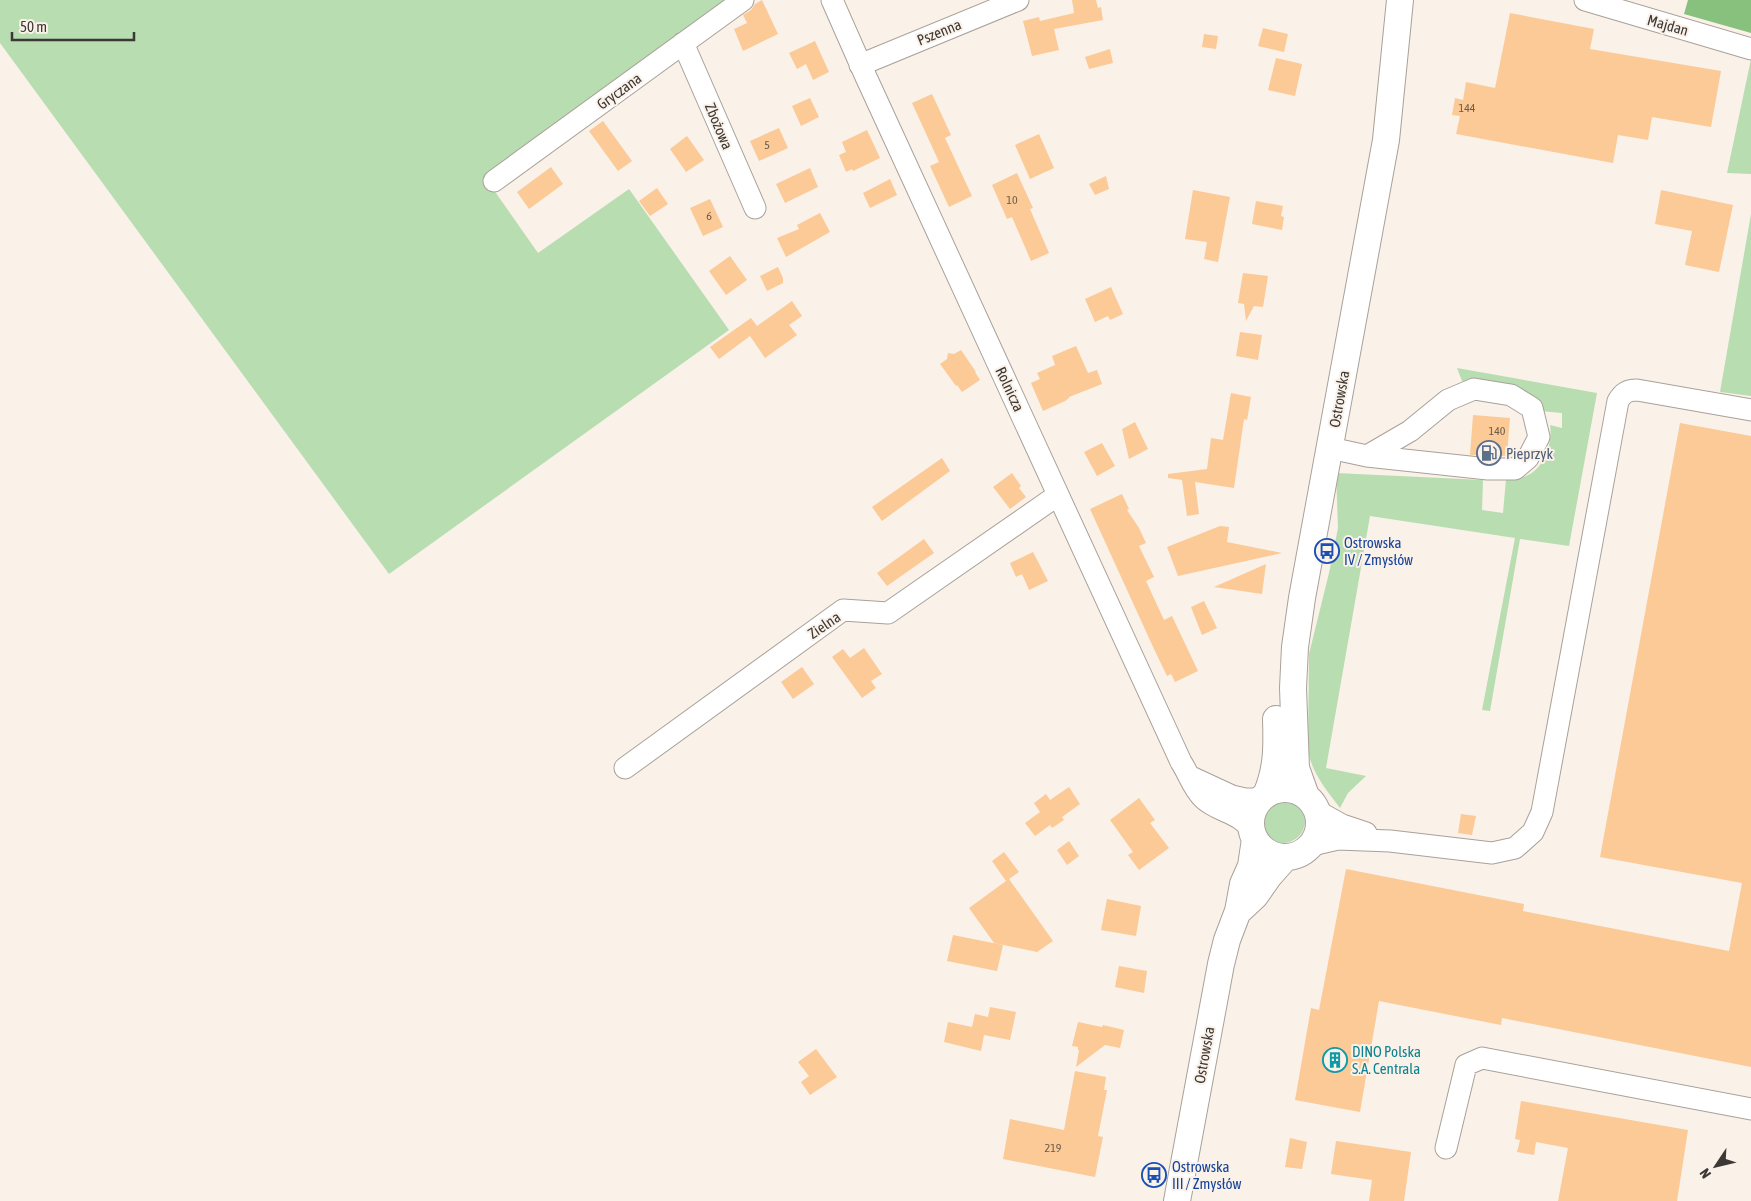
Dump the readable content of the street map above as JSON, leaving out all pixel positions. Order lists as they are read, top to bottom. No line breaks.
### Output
{"streets":{"main road":["Ostrowska"],"street":["Majdan","Pszenna","Gryczana","Zbożowa","Rolnicza","Zielna"]},"crossings":[["Pszenna","Rolnicza"],["Gryczana","Zbożowa"],["Rolnicza","Ostrowska"],["Rolnicza","Zielna"]],"places":{"fuel station":["Pieprzyk"],"bus stop":["Ostrowska IV / Zmysłów","Ostrowska III / Zmysłów"],"building":["DINO Polska S.A. Centrala"]},"house_numbers":["144","5","10","6","140","219"],"scale_bar":"50 m","north":"bottom left"}
